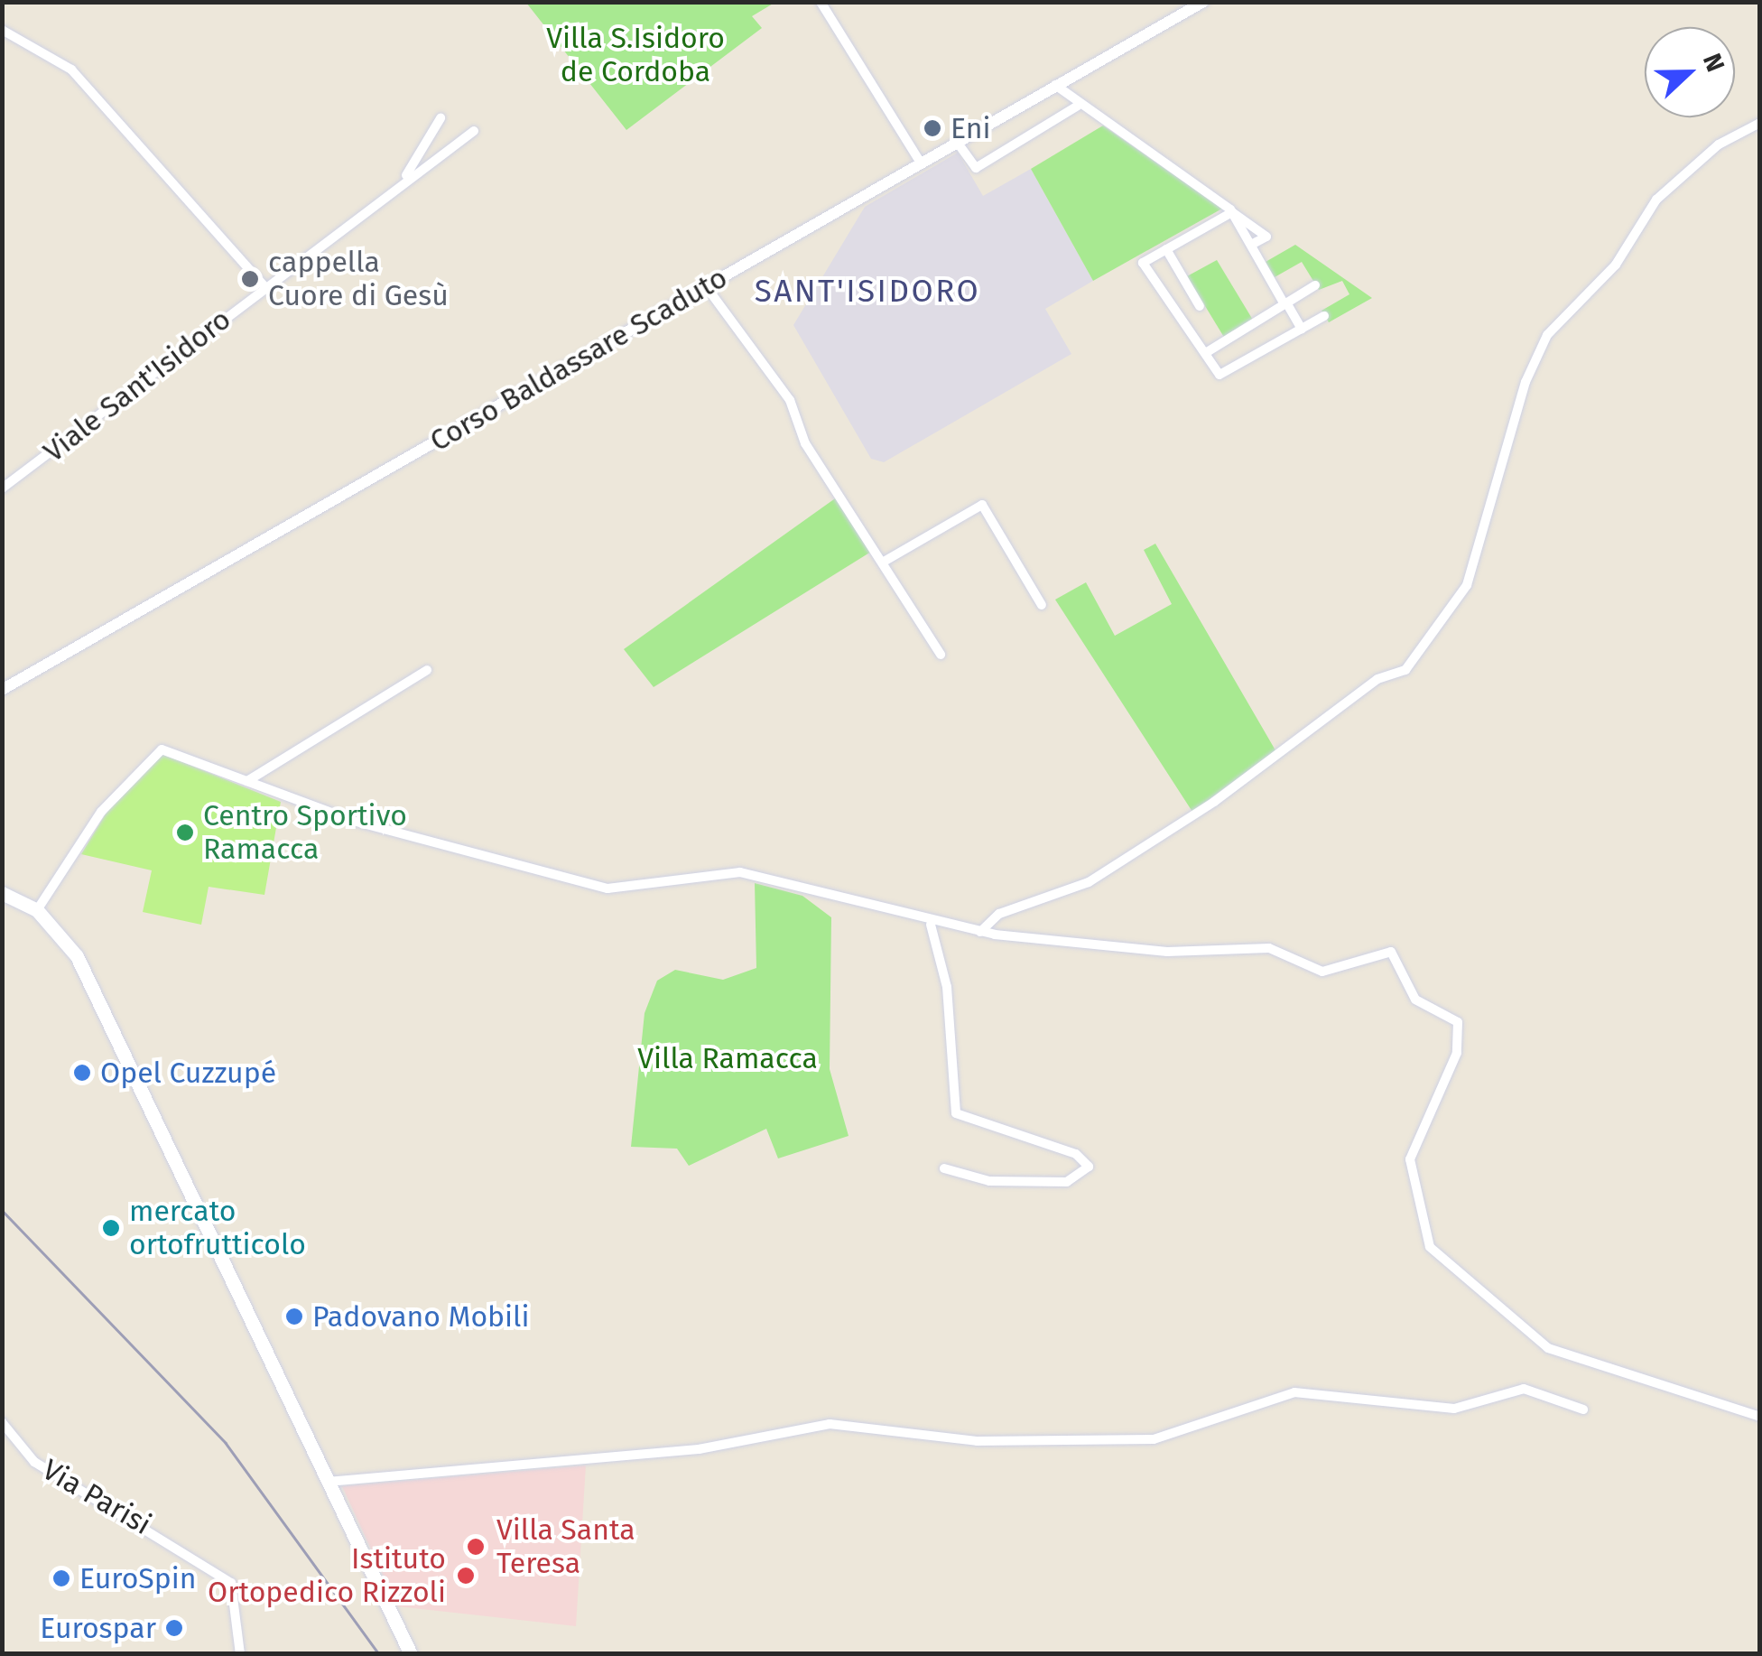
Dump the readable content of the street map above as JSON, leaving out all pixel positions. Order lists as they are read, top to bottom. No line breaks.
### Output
{"streets":{"street":["Corso Baldassare Scaduto","Viale Sant'Isidoro","Via Parisi"]},"districts":["SANT'ISIDORO"],"parks":["Villa S.Isidoro de Cordoba","Villa Ramacca"],"places":["Eni","cappella Cuore di Gesù","Centro Sportivo Ramacca","Opel Cuzzupé","mercato ortofrutticolo","Padovano Mobili","Villa Santa Teresa","Istituto Ortopedico Rizzoli","EuroSpin","Eurospar"],"north":"right"}
